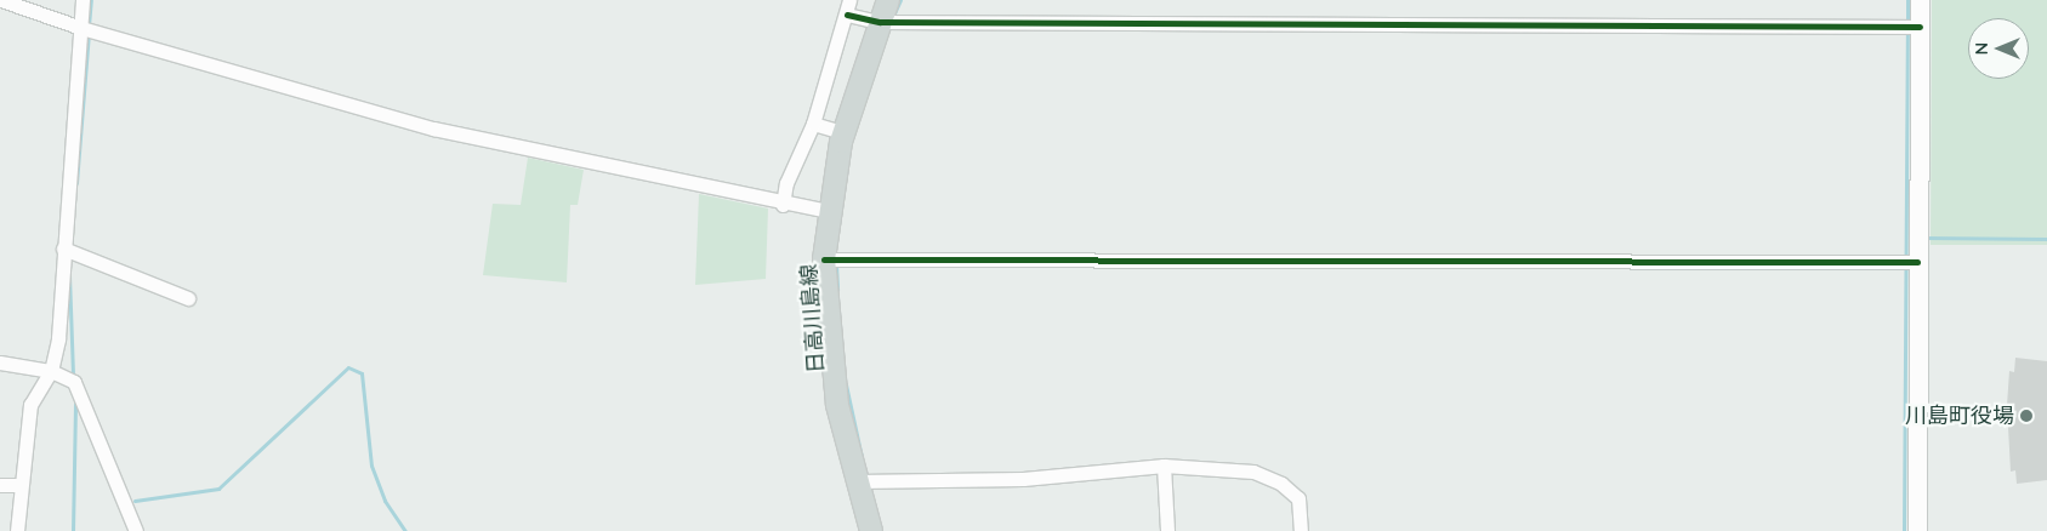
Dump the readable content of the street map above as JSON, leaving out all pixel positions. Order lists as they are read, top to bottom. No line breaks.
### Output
{"streets":{"main road":["日高川島線"]},"places":["川島町役場"],"north":"left"}
